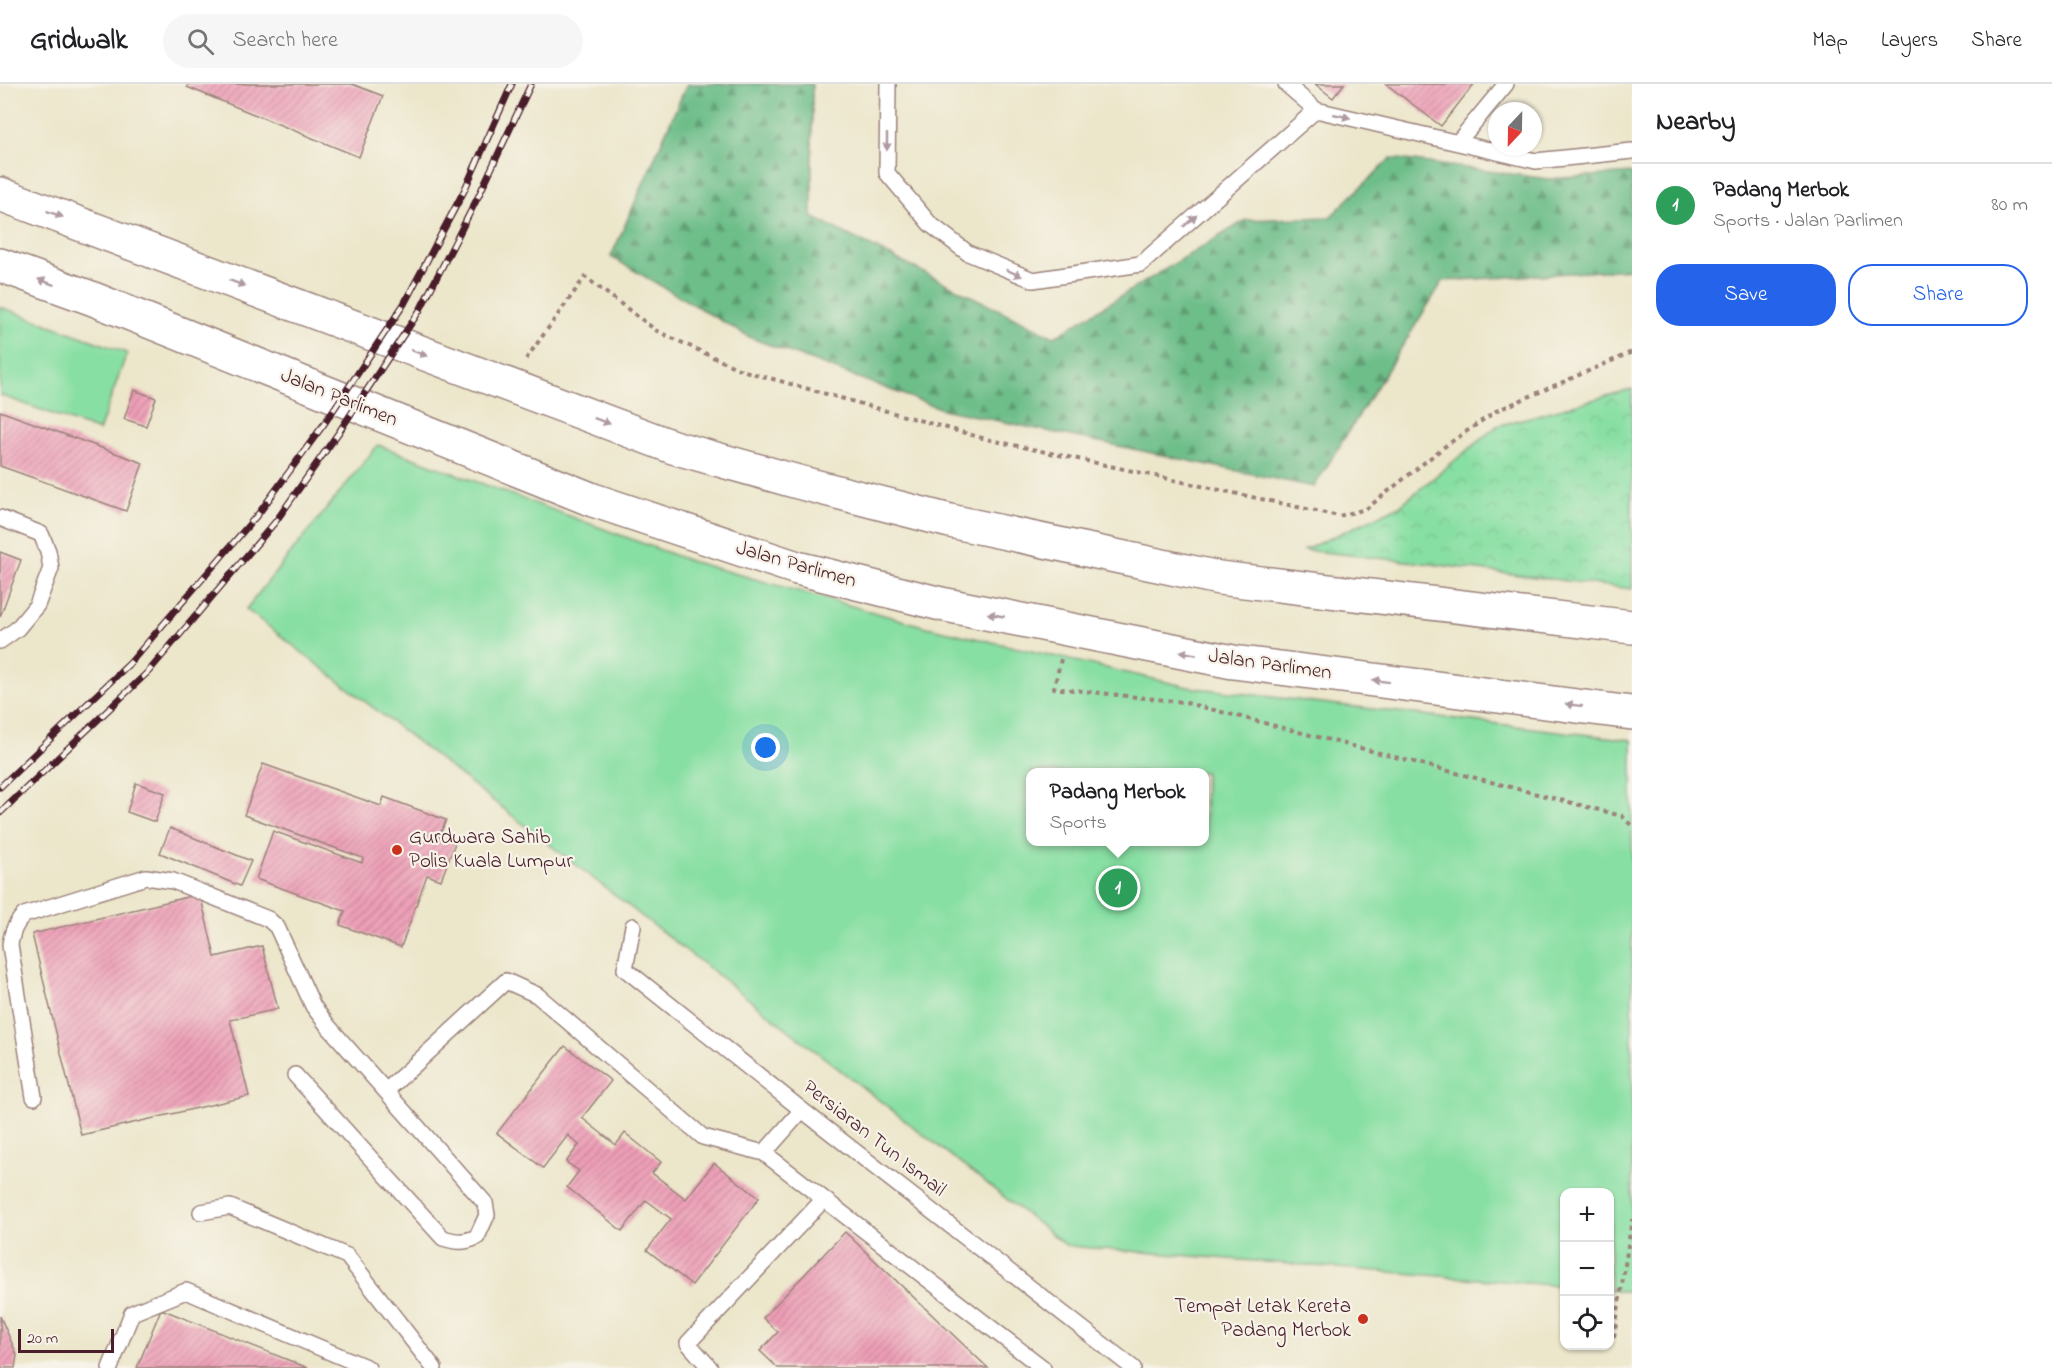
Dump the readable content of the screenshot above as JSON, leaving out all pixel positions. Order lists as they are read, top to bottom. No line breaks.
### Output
{"streets":{"street":["Jalan Parlimen"],"lane":["Persiaran Tun Ismail"]},"places":["Gurdwara Sahib Polis Kuala Lumpur","Tempat Letak Kereta Padang Merbok"],"scale_bar":"20 m","north":"bottom","page":{"header":"Gridwalk","search":"Search here","nav":["Map","Layers","Share"],"heading":"Nearby","list":[{"mark":"1","name":"Padang Merbok","note":"Sports · Jalan Parlimen","value":"80 m"}],"buttons":["Save","Share"],"popup":["Padang Merbok","Sports"],"pins":"1","map_buttons":["+","−"],"scale":"20 m"}}
